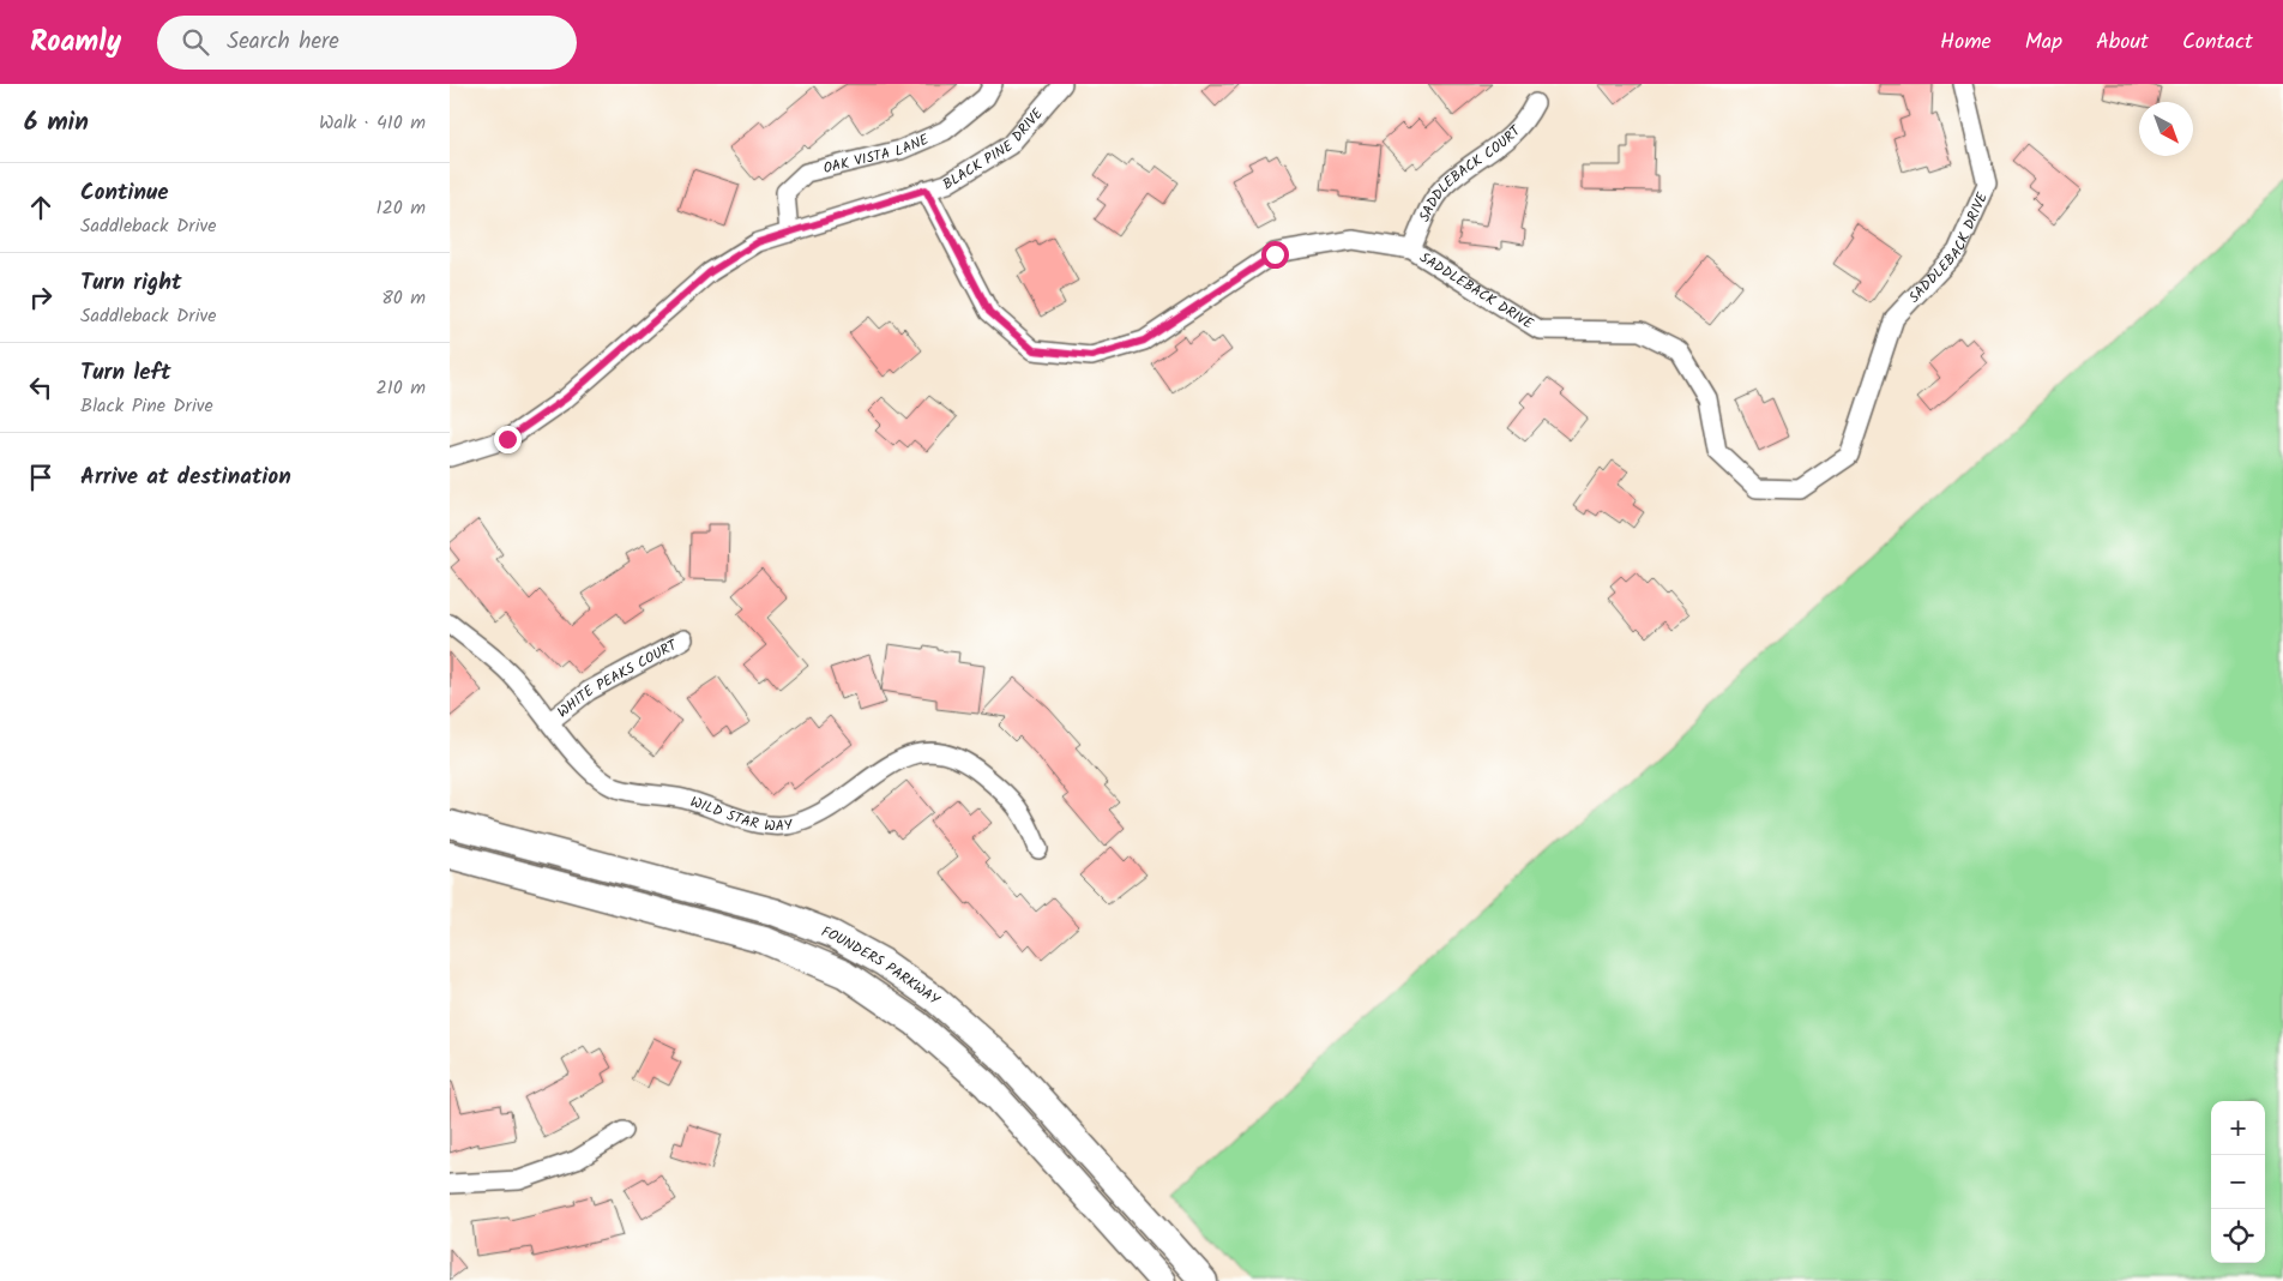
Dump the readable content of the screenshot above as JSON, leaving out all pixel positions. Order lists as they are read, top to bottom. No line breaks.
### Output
{"streets":{"highway":["FOUNDERS PARKWAY"],"street":["BLACK PINE DRIVE","OAK VISTA LANE","SADDLEBACK COURT","SADDLEBACK DRIVE","WHITE PEAKS COURT","WILD STAR WAY"]},"crossings":[["BLACK PINE DRIVE","OAK VISTA LANE"],["BLACK PINE DRIVE","SADDLEBACK DRIVE"],["SADDLEBACK COURT","SADDLEBACK DRIVE"],["WHITE PEAKS COURT","WILD STAR WAY"]],"north":"bottom right","page":{"header":"Roamly","search":"Search here","nav":["Home","Map","About","Contact"],"heading":["6 min","Walk · 410 m"],"list":[["Continue","Saddleback Drive","120 m"],["Turn right","Saddleback Drive","80 m"],["Turn left","Black Pine Drive","210 m"],"Arrive at destination"],"map_buttons":["+","−"]}}
